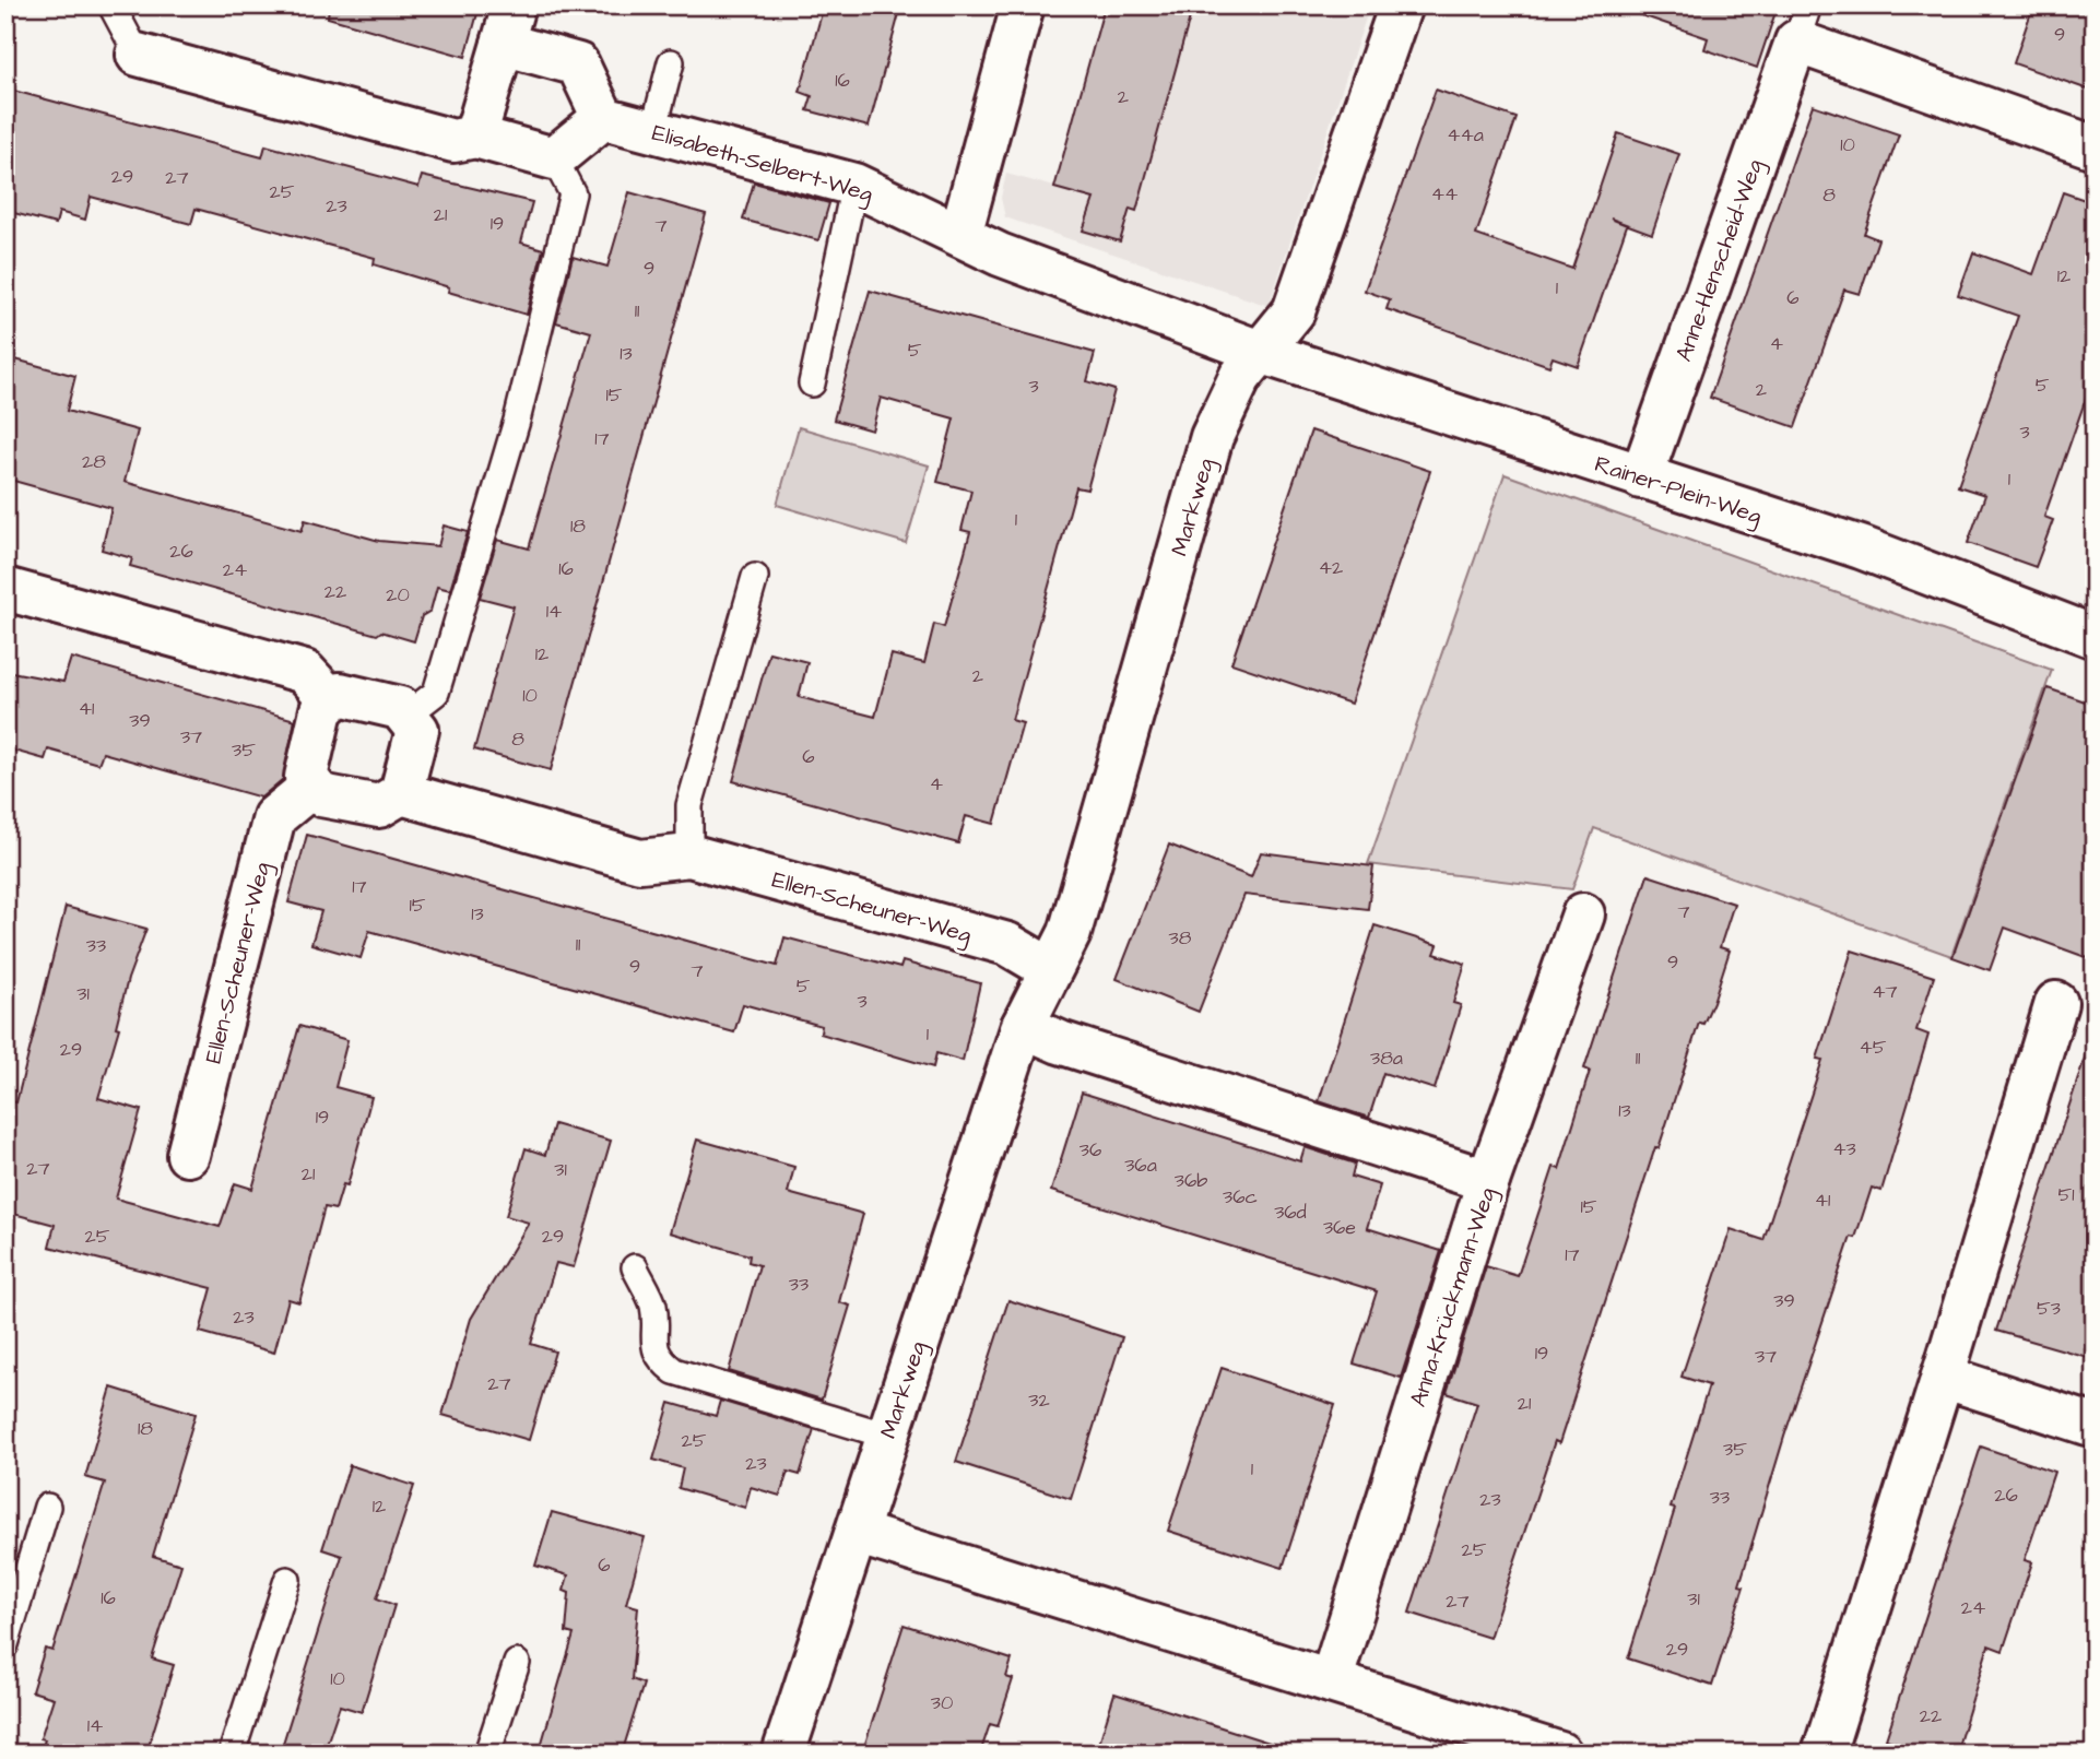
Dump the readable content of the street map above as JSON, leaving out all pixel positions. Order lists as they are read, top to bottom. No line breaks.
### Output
{"streets":{"street":["Elisabeth-Selbert-Weg","Anne-Henscheid-Weg","Rainer-Plein-Weg","Markweg","Ellen-Scheuner-Weg","Anna-Krückmann-Weg"]},"crossings":[["Elisabeth-Selbert-Weg","Rainer-Plein-Weg"],["Elisabeth-Selbert-Weg","Markweg"],["Anne-Henscheid-Weg","Rainer-Plein-Weg"],["Rainer-Plein-Weg","Markweg"],["Markweg","Ellen-Scheuner-Weg"]],"house_numbers":["9","16","2","44a","10","29","27","25","44","8","23","21","19","7","9","12","1","6","11","4","5","13","5","3","2","15","3","17","28","1","1","18","26","42","16","24","22","20","14","12","2","10","41","39","37","8","35","6","4","17","15","7","13","38","11","33","9","9","7","5","47","31","3","1","45","29","38a","11","13","19","43","36","36a","27","31","21","36b","51","36c","41","15","36d","36e","25","29","17","33","39","53","23","19","37","27","32","21","18","25","35","23","1","26","33","23","12","25","6","16","31","27","24","29","10","30","22","14"]}
